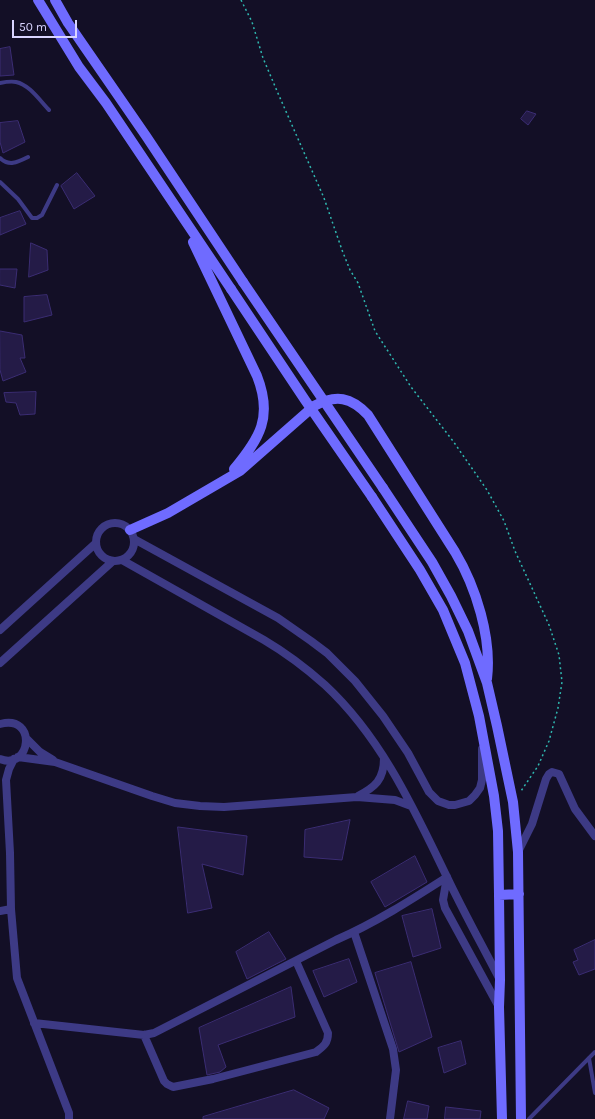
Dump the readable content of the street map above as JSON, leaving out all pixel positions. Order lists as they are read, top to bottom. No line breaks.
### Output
{"scale_bar":"50 m"}
